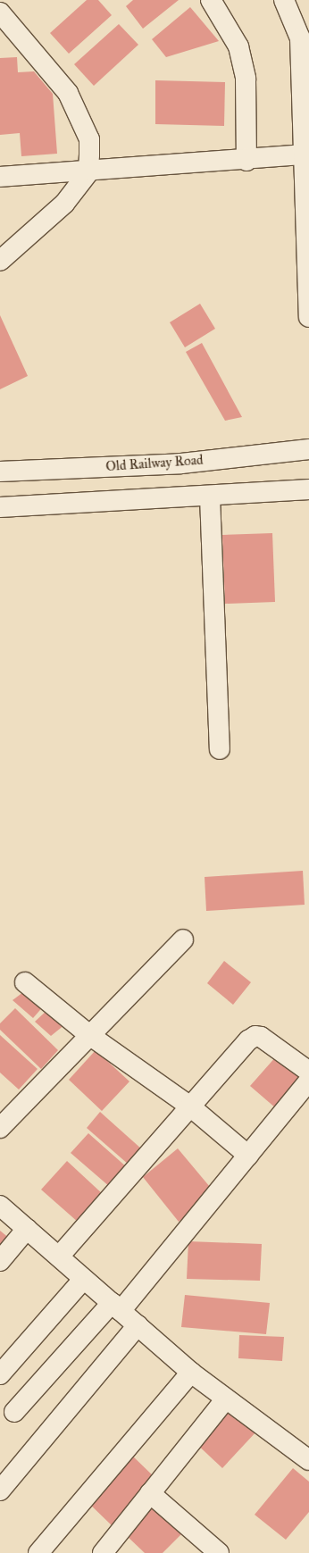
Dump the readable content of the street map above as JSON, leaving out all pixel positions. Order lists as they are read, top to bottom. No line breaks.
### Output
{"streets":{"street":["Old Railway Road"]}}
